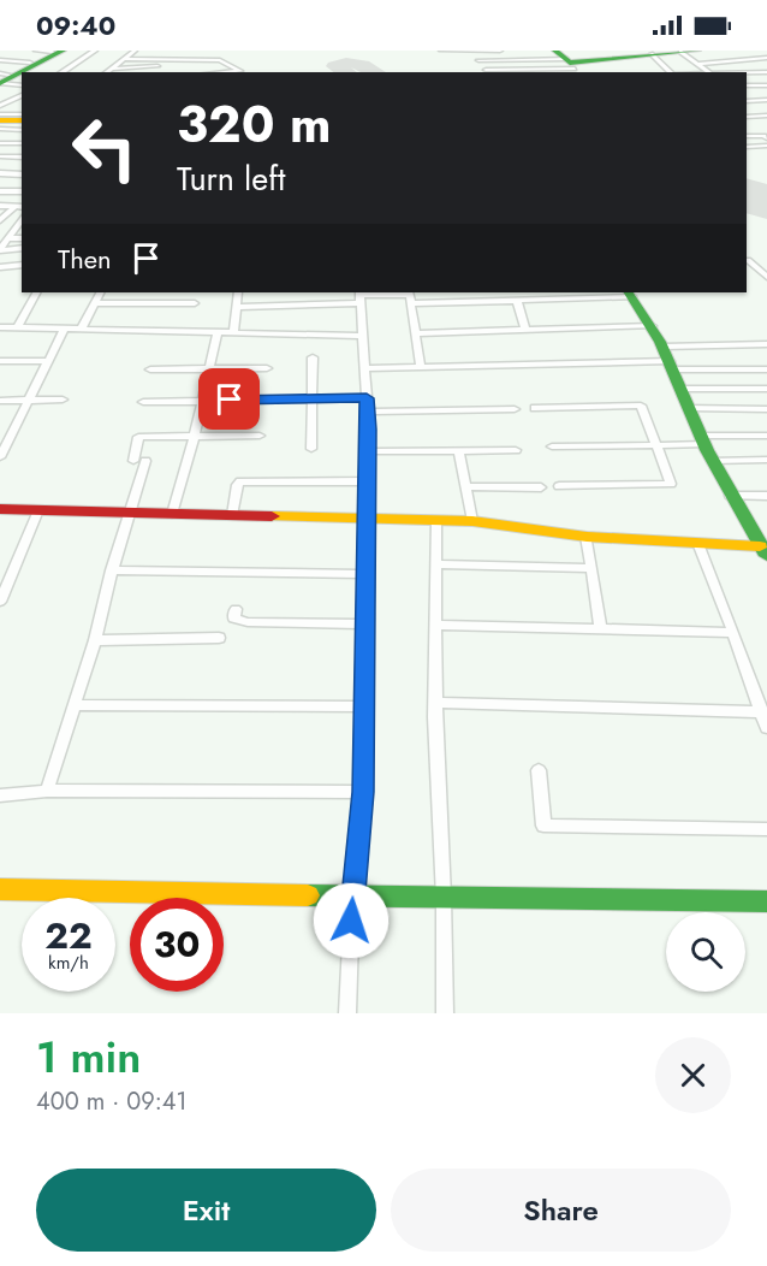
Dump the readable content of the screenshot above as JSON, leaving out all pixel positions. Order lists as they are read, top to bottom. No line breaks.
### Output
{"page":{"status":"09:40","turn":["320 m","Turn left"],"then":"Then","speed":"22 km/h","limit":"30","heading":["1 min","400 m · 09:41"],"buttons":["Exit","Share"]}}
